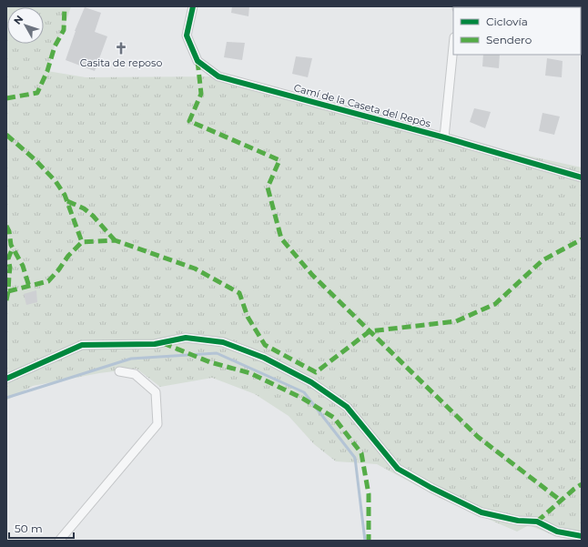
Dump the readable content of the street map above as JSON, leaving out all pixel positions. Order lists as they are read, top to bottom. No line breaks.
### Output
{"streets":{"street":["Camí de la Caseta del Repòs"]},"places":{"church":["Casita de reposo"]},"legend":["Ciclovía","Sendero"],"scale_bar":"50 m","north":"top left"}
